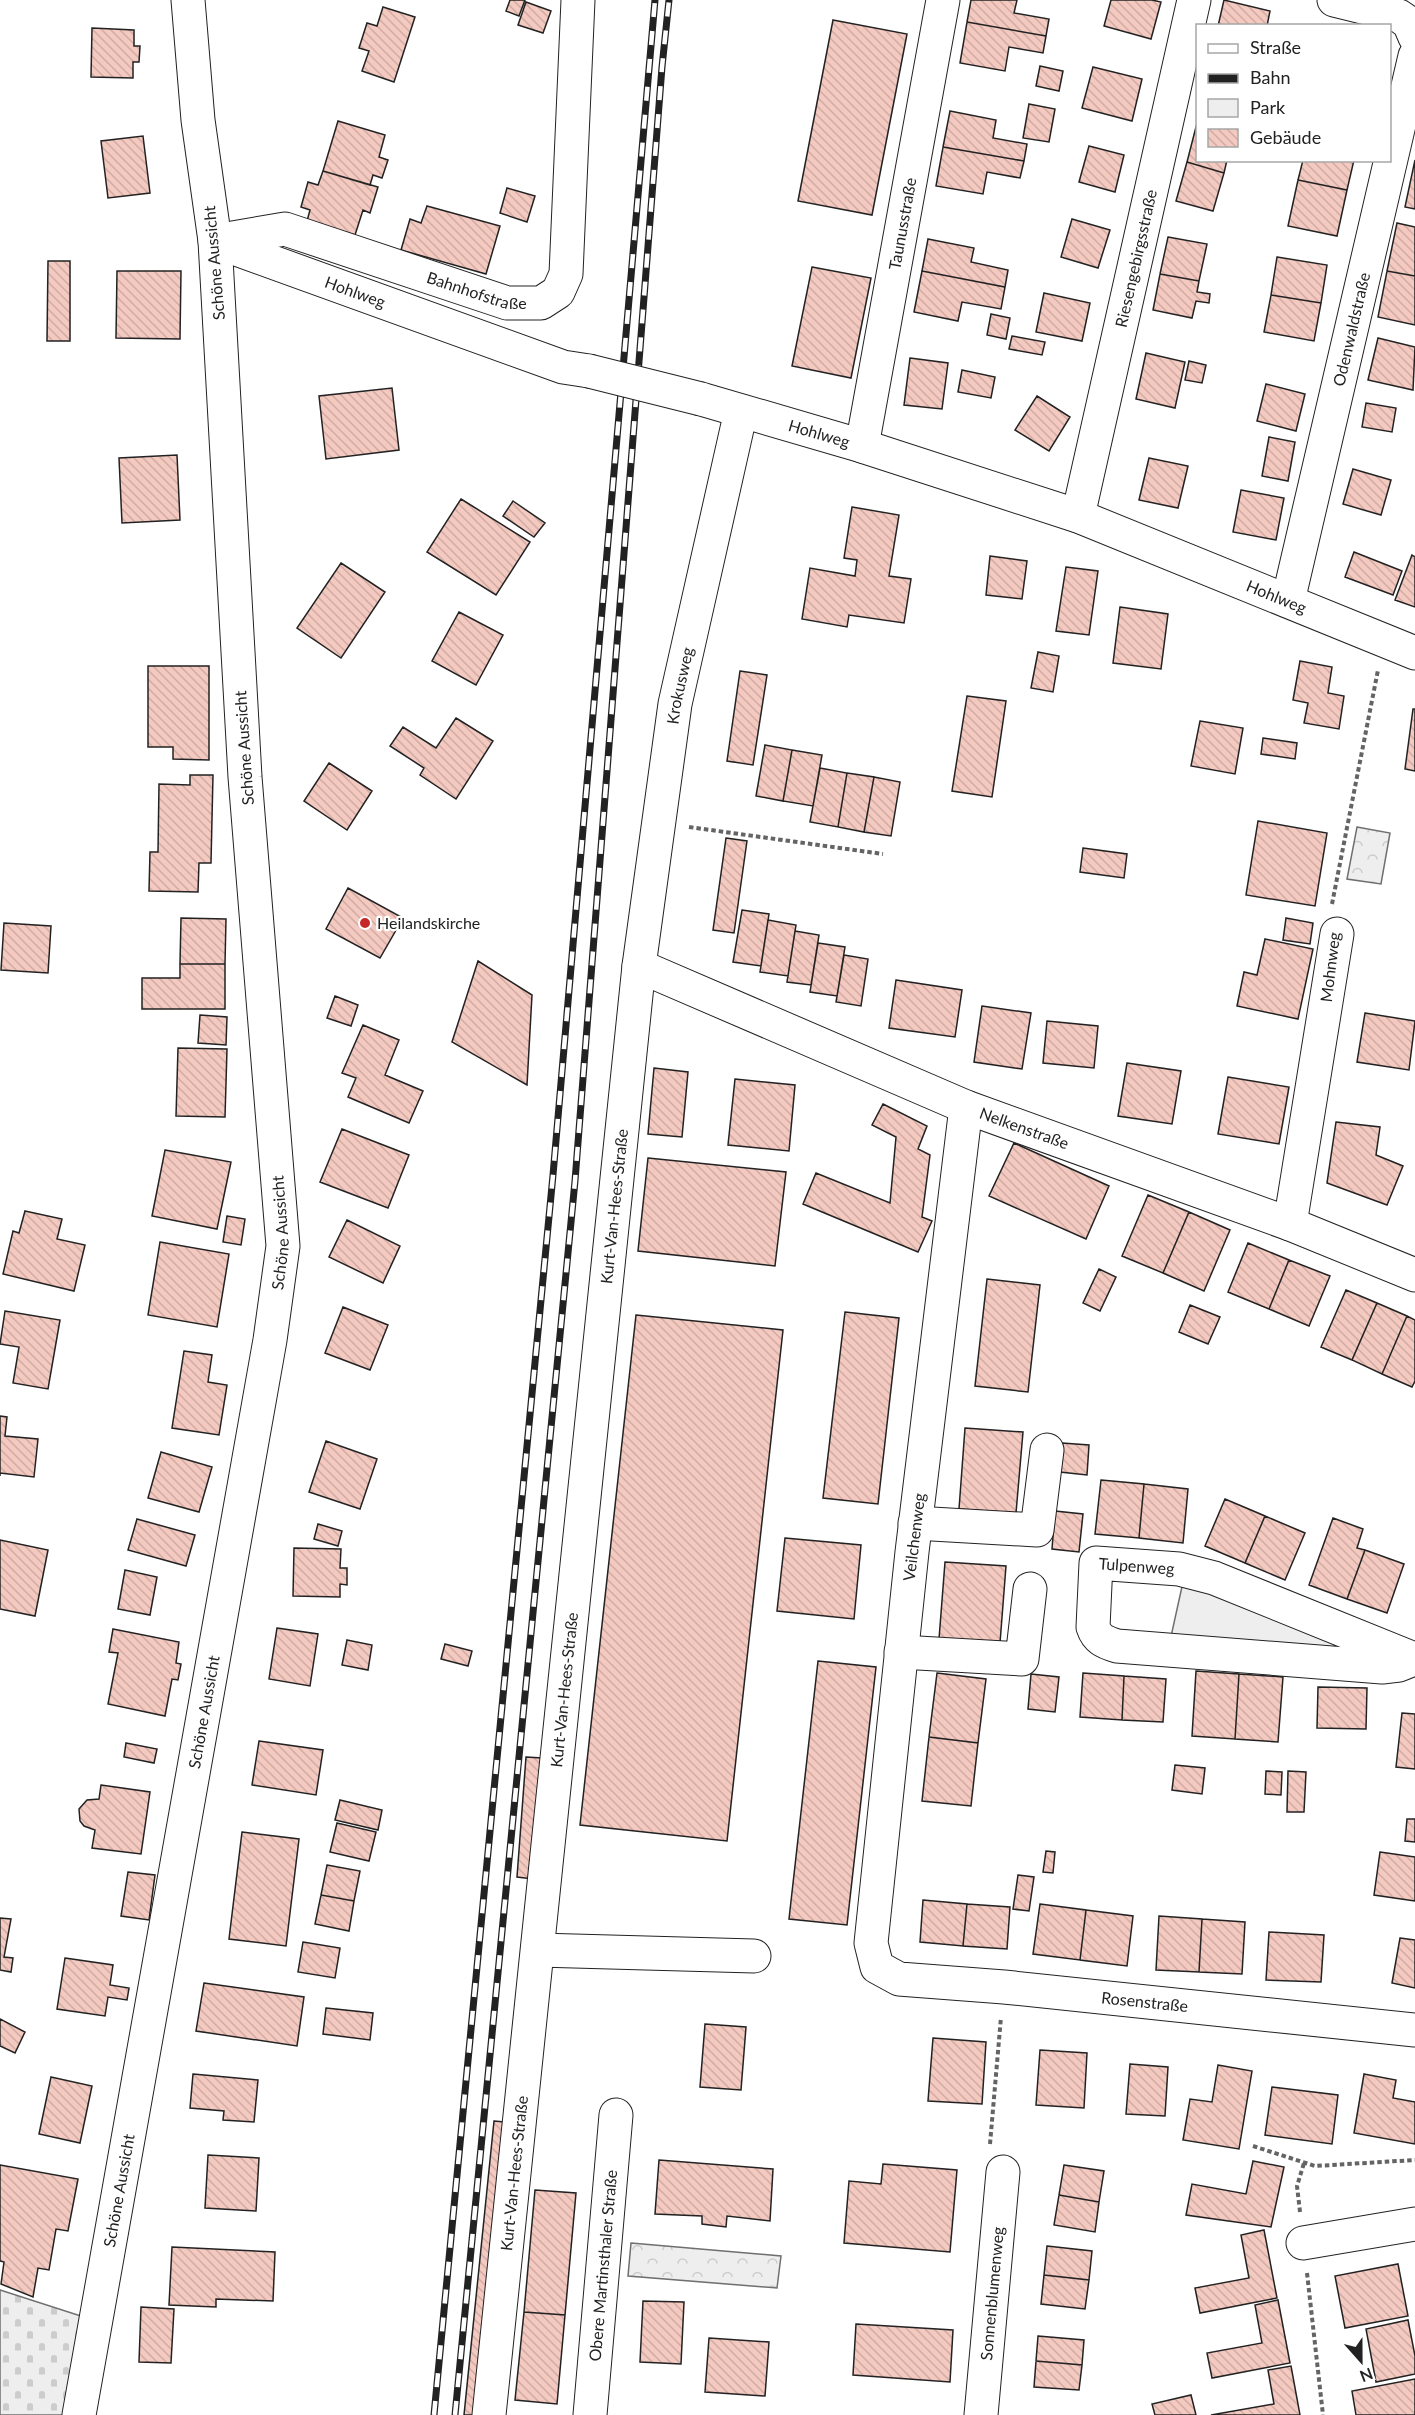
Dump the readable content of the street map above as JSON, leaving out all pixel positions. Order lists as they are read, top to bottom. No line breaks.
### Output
{"streets":{"street":["Taunusstraße","Riesengebirgsstraße","Schöne Aussicht","Bahnhofstraße","Hohlweg","Odenwaldstraße","Krokusweg","Mohnweg","Nelkenstraße","Kurt-Van-Hees-Straße","Veilchenweg","Tulpenweg","Rosenstraße","Obere Martinsthaler Straße","Sonnenblumenweg"]},"crossings":[["Taunusstraße","Hohlweg"],["Riesengebirgsstraße","Hohlweg"],["Schöne Aussicht","Bahnhofstraße"],["Schöne Aussicht","Hohlweg"],["Bahnhofstraße","Hohlweg"],["Hohlweg","Odenwaldstraße"],["Hohlweg","Krokusweg"],["Hohlweg","Mohnweg"],["Krokusweg","Nelkenstraße"],["Krokusweg","Kurt-Van-Hees-Straße"],["Mohnweg","Nelkenstraße"],["Nelkenstraße","Kurt-Van-Hees-Straße"],["Nelkenstraße","Veilchenweg"],["Veilchenweg","Rosenstraße"]],"places":["Heilandskirche"],"legend":["Straße","Bahn","Park","Gebäude"],"north":"bottom"}
